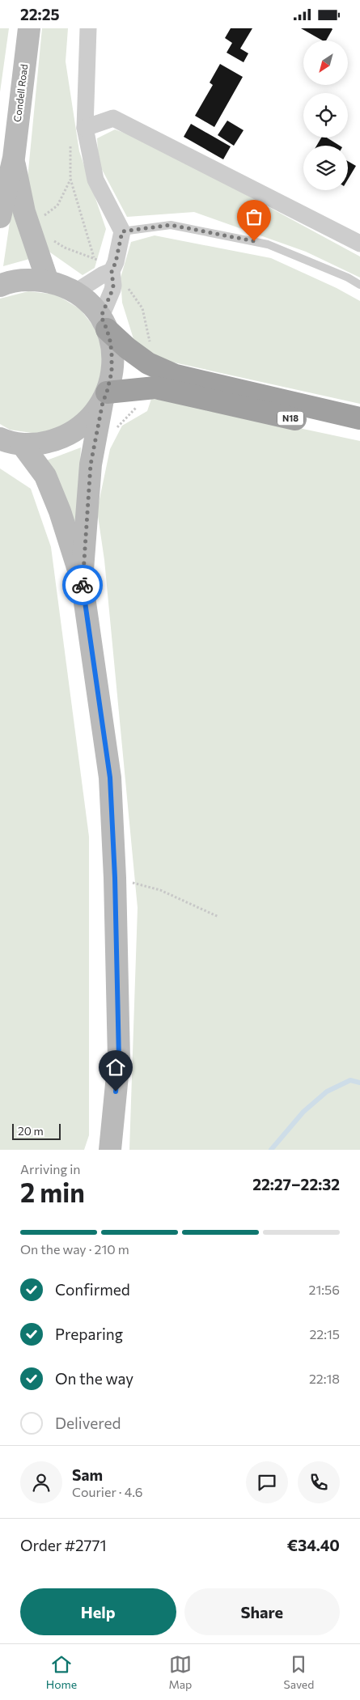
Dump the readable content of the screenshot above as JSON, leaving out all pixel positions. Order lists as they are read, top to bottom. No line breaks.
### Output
{"streets":{"highway":["N18"],"main road":["Condell Road"]},"scale_bar":"20 m","north":"bottom left","page":{"status":"22:25","scale":"20 m","heading":["2 min","Arriving in","22:27–22:32"],"panel":["Sam","Courier · 4.6","Order #2771","€34.40"],"bar":"On the way · 210 m","list":[["Confirmed","21:56"],["Preparing","22:15"],["On the way","22:18"],"Delivered"],"buttons":["Help","Share"],"tabs":["Home","Map","Saved"]}}
